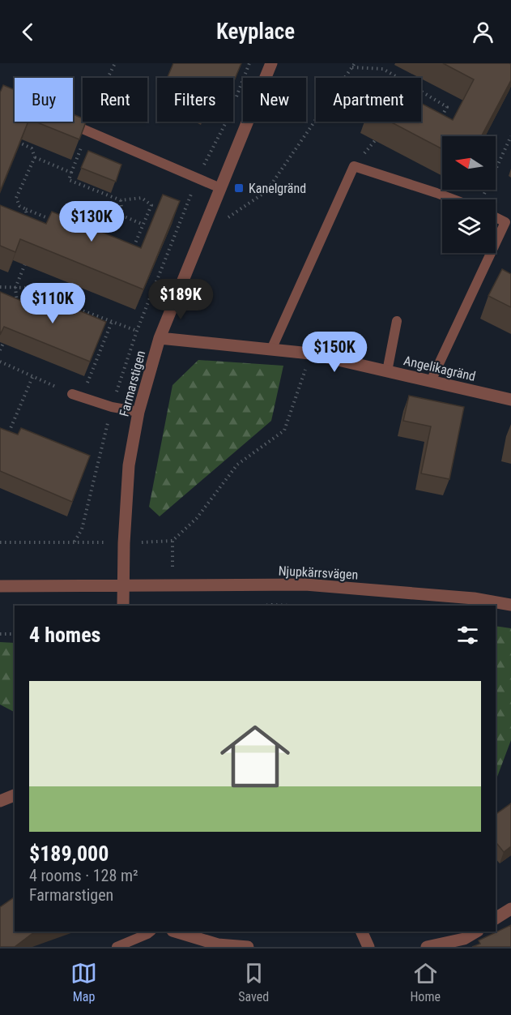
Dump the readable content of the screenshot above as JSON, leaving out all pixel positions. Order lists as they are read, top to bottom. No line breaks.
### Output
{"streets":{"street":["Angelikagränd","Farmarstigen","Njupkärrsvägen"]},"crossings":[["Angelikagränd","Farmarstigen"],["Farmarstigen","Njupkärrsvägen"]],"places":{"transit":["Kanelgränd"]},"north":"left","page":{"header":"Keyplace","chip":["Buy","Rent","Filters","New","Apartment"],"price":["$130K","$189K","$110K","$150K"],"heading":"4 homes","list":[{"name":"$189,000","note":"4 rooms · 128 m² · Farmarstigen"}],"tabs":["Map","Saved","Home"]}}
